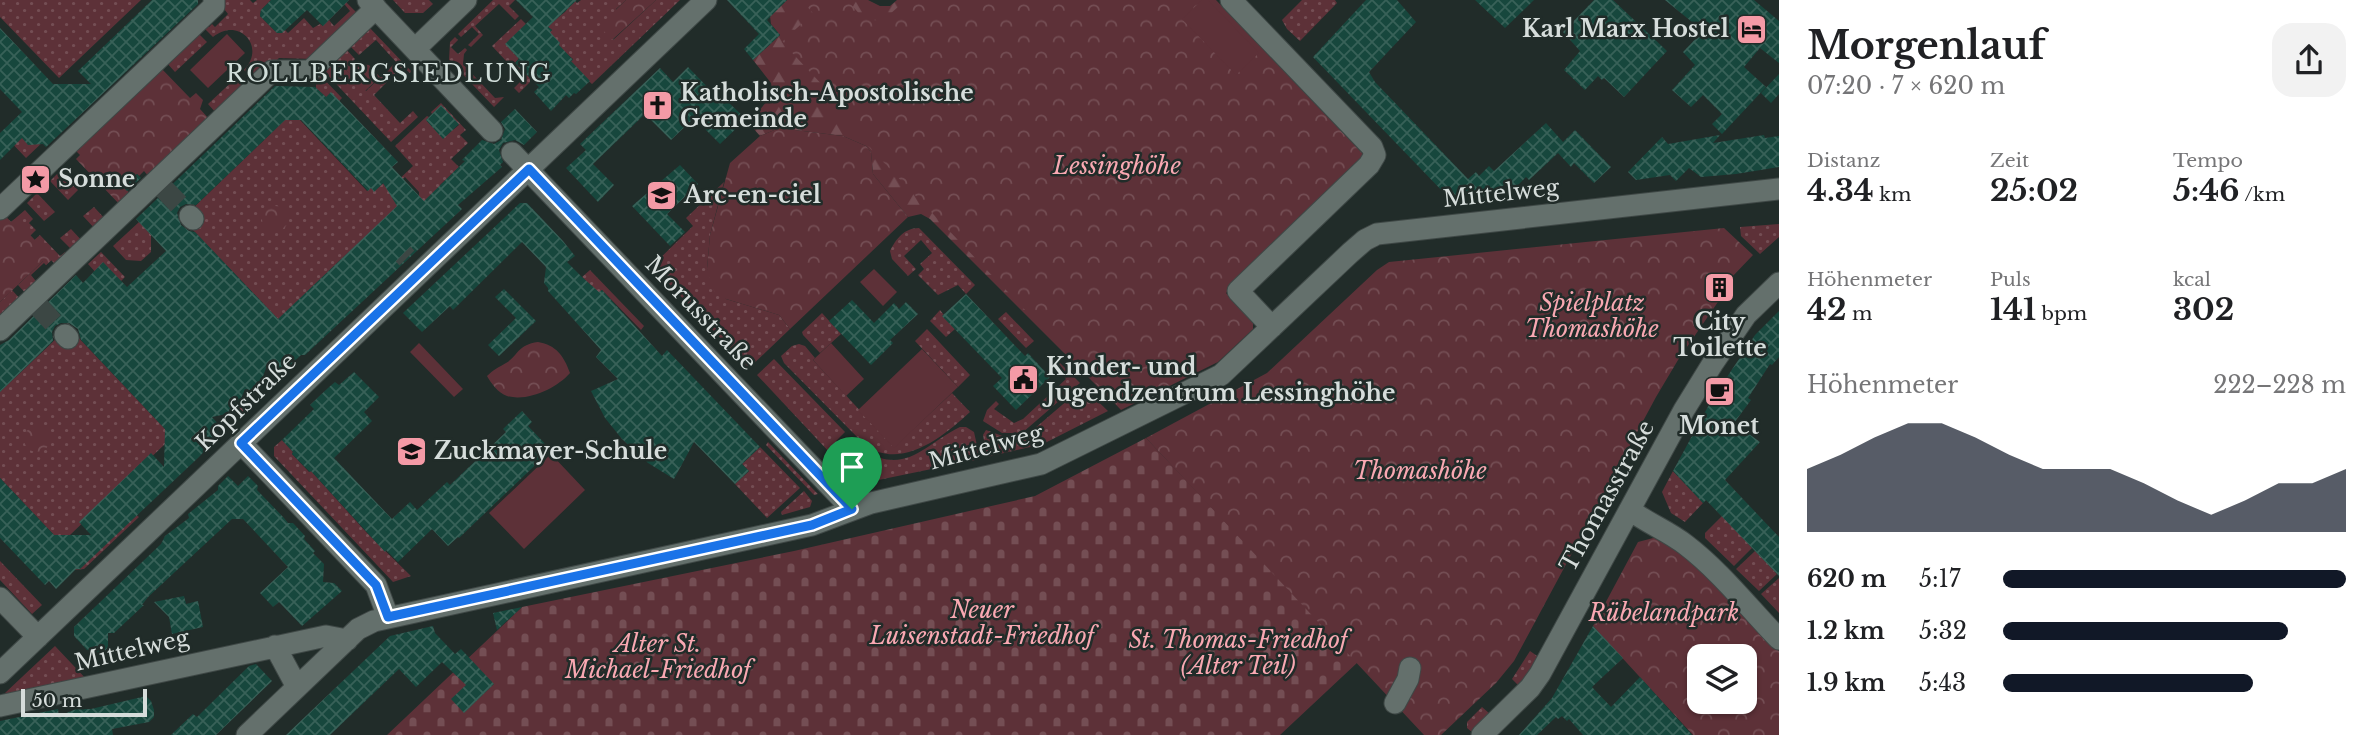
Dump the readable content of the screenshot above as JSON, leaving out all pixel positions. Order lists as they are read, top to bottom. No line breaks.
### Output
{"streets":{"street":["Mittelweg","Morusstraße","Kopfstraße","Thomasstraße"]},"crossings":[["Mittelweg","Morusstraße"],["Morusstraße","Kopfstraße"]],"districts":["ROLLBERGSIEDLUNG"],"parks":["Lessinghöhe","Spielplatz Thomashöhe","Thomashöhe","Neuer Luisenstadt-Friedhof","Rübelandpark","St. Thomas-Friedhof (Alter Teil)","Alter St. Michael-Friedhof"],"places":{"hotel":["Karl Marx Hostel"],"church":["Katholisch-Apostolische Gemeinde"],"place":["Sonne"],"school or university":["Arc-en-ciel","Zuckmayer-Schule"],"building":["City Toilette"],"public building":["Kinder- und Jugendzentrum Lessinghöhe"],"cafe":["Monet"]},"scale_bar":"50 m","page":{"heading":["Morgenlauf","07:20 · 7 × 620 m"],"stats":[["Distanz","4.34 km"],["Zeit","25:02"],["Tempo","5:46 /km"],["Höhenmeter","42 m"],["Puls","141 bpm"],["kcal","302"]],"chart":["Höhenmeter","222–228 m"],"list":[{"name":"620 m","note":"5:17"},{"name":"1.2 km","note":"5:32"},{"name":"1.9 km","note":"5:43"}],"scale":"50 m"}}
